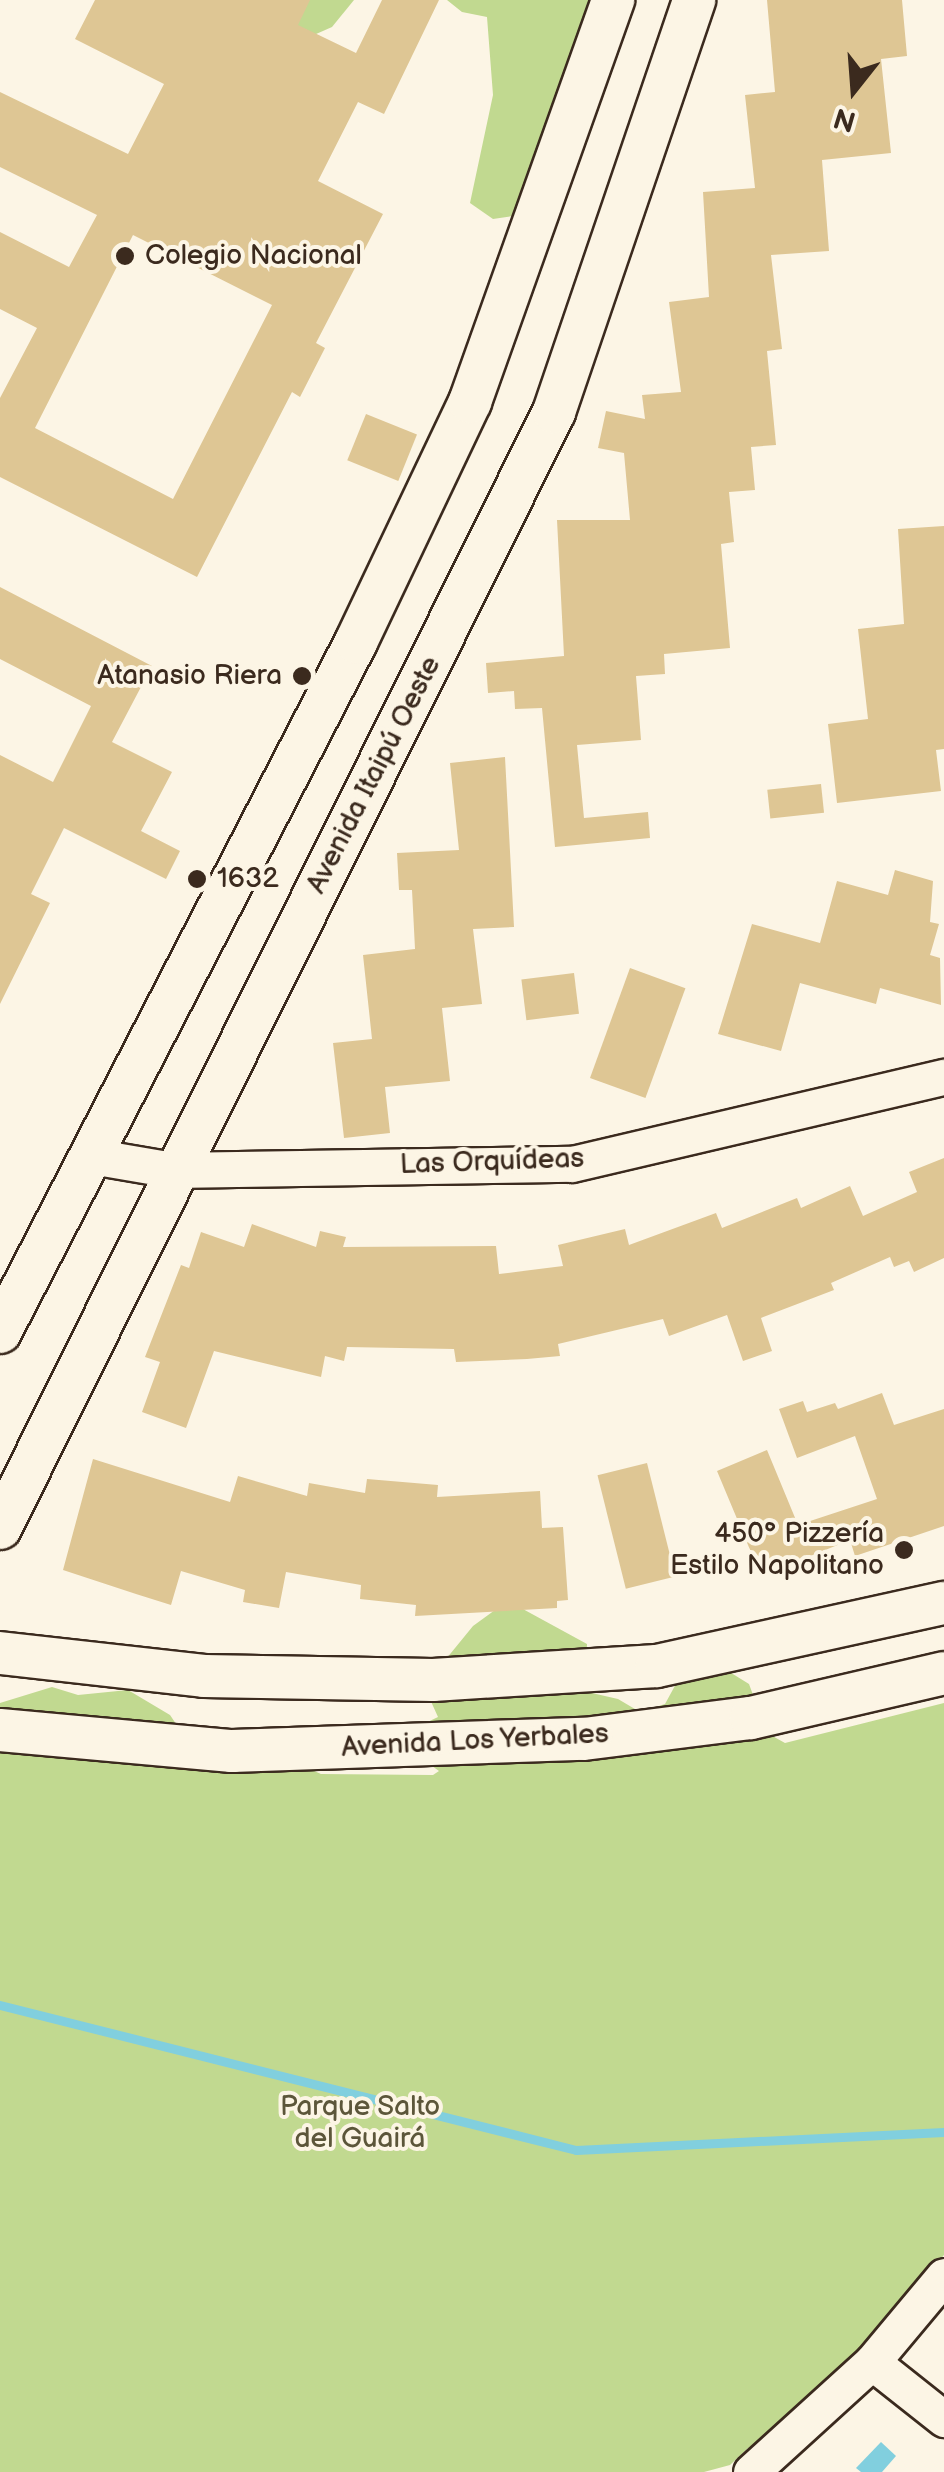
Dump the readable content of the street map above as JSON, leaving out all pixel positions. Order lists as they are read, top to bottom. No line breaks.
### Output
{"streets":{"street":["Avenida Itaipú Oeste","Las Orquídeas","Avenida Los Yerbales"]},"crossings":[["Avenida Itaipú Oeste","Las Orquídeas"]],"parks":["Parque Salto del Guairá"],"places":["Colegio Nacional","Atanasio Riera","1632","450° Pizzería Estilo Napolitano"],"north":"bottom"}
